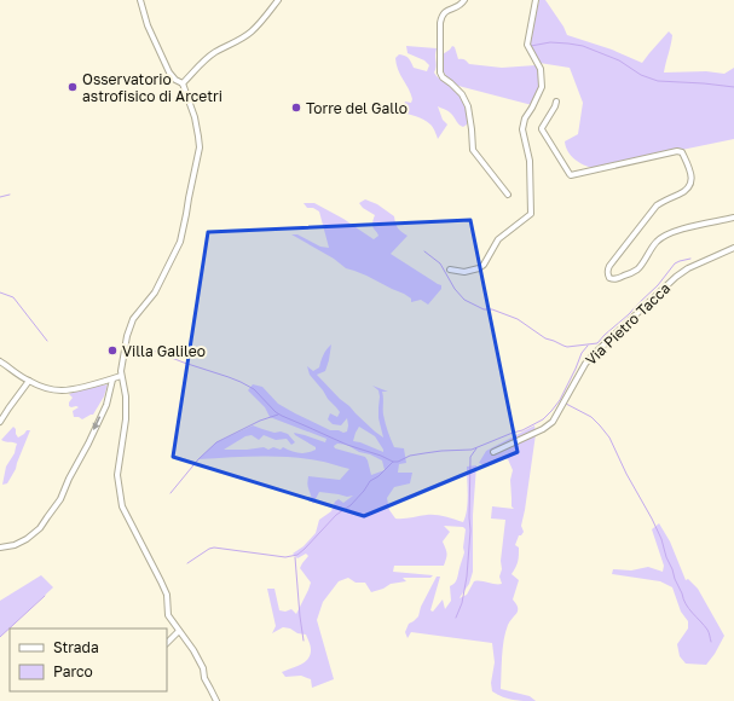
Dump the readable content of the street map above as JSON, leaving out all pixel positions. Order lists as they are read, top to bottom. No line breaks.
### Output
{"streets":{"street":["Via Pietro Tacca"]},"places":["Osservatorio astrofisico di Arcetri","Torre del Gallo","Villa Galileo"],"legend":["Strada","Parco"]}
